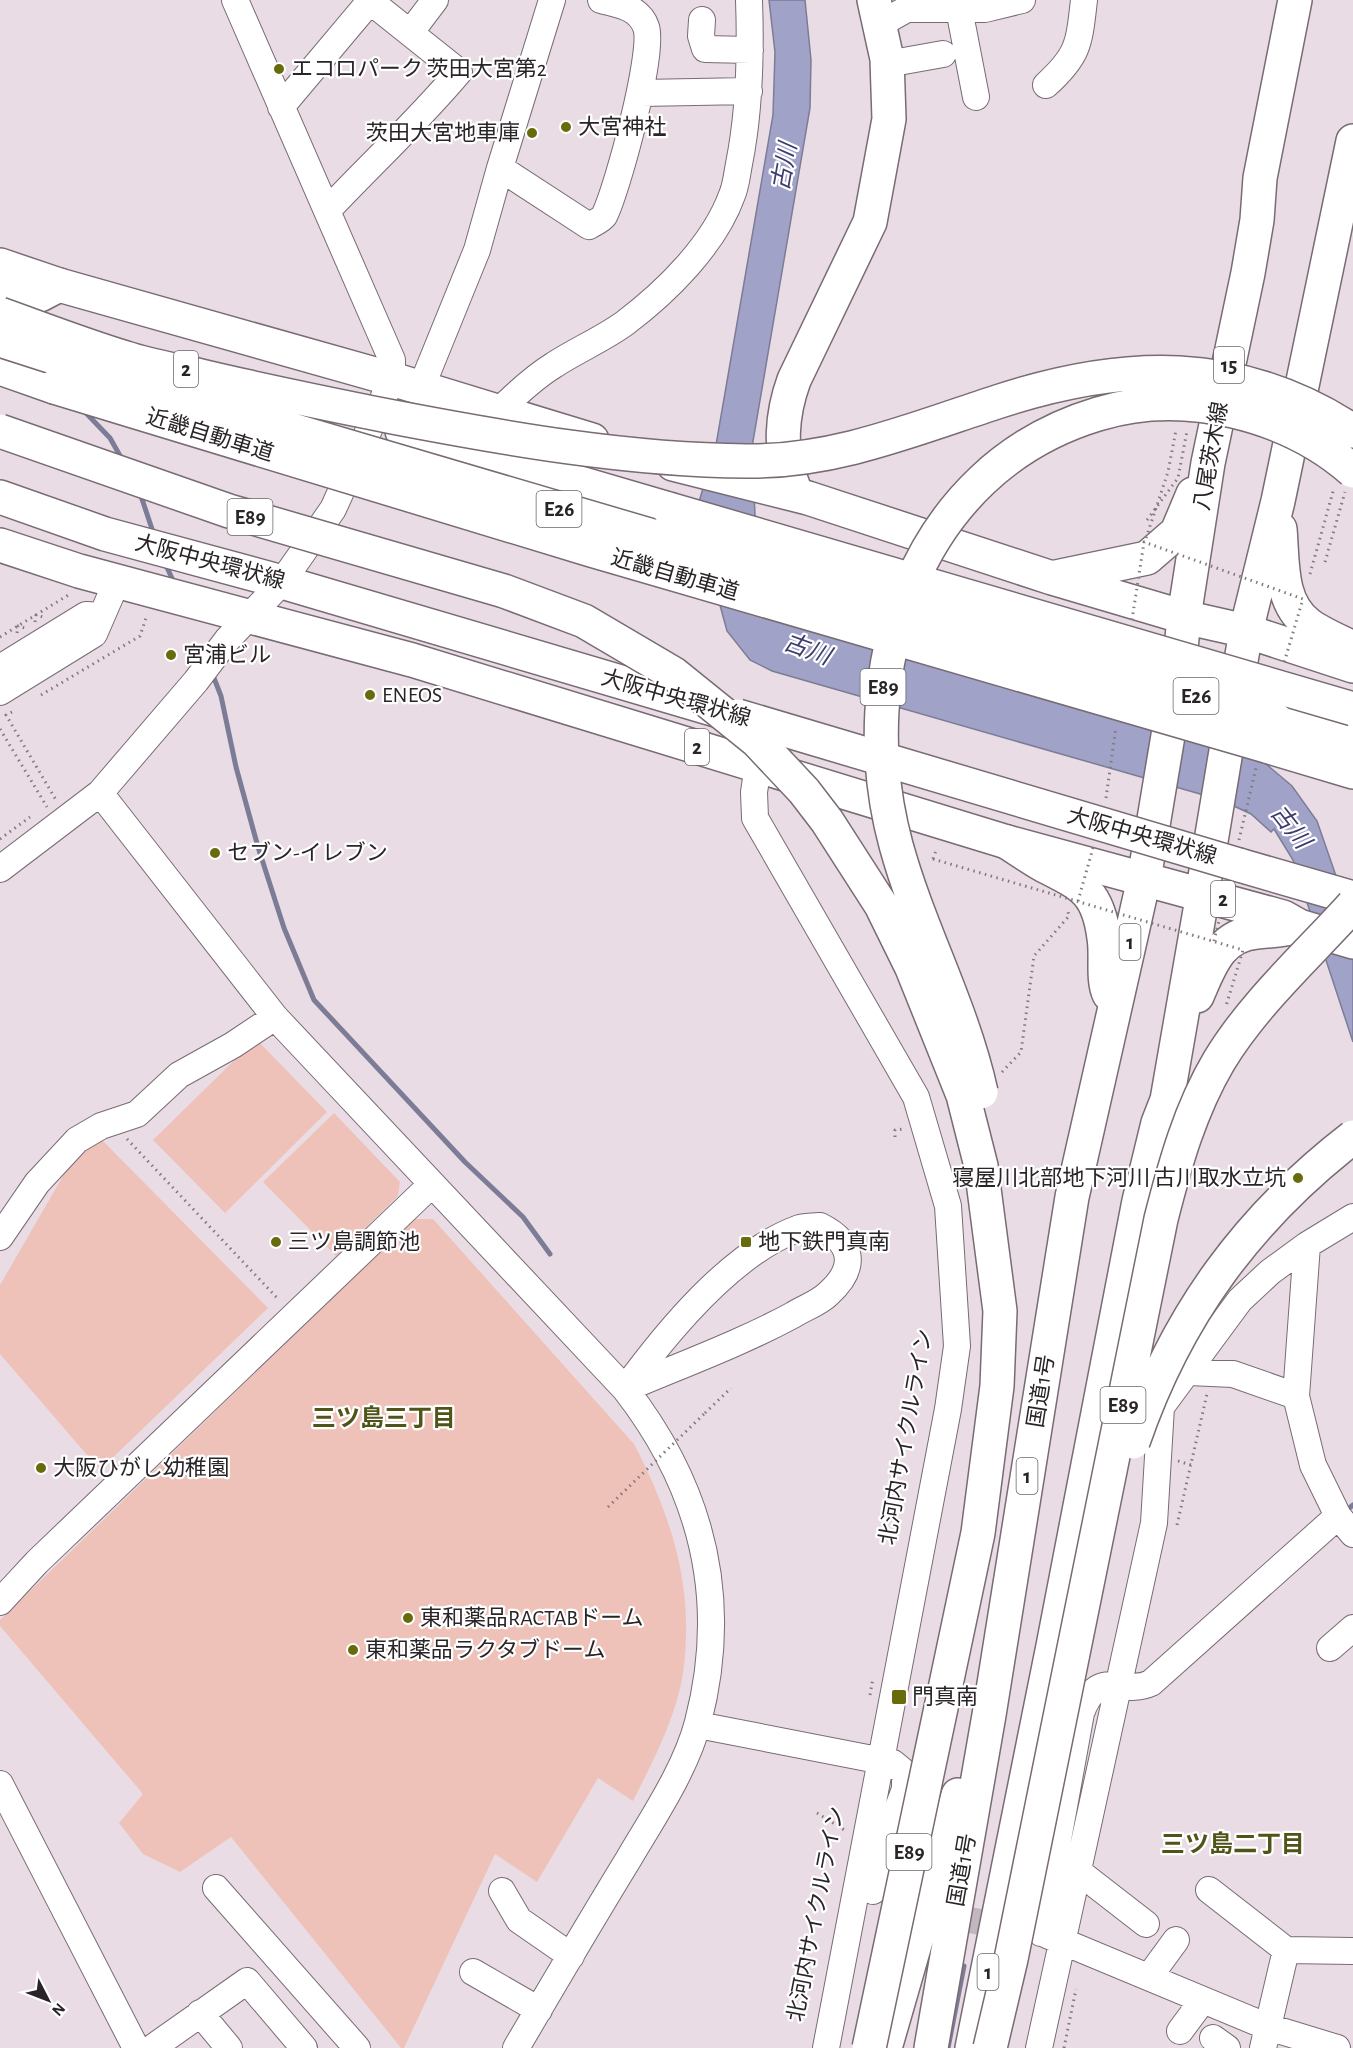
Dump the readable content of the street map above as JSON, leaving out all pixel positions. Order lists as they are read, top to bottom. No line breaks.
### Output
{"streets":{"main road":["15","2","近畿自動車道","八尾茨木線","E26","E89","大阪中央環状線","1","国道1号"],"path":["北河内サイクルライン"]},"crossings":[["2","八尾茨木線"],["2","国道1号"],["八尾茨木線","国道1号"]],"districts":["三ツ島三丁目","三ツ島二丁目"],"water":["古川"],"places":{"other":["エコロパーク 茨田大宮第2","大宮神社","茨田大宮地車庫","宮浦ビル","ENEOS","セブン-イレブン","寝屋川北部地下河川 古川取水立坑","三ツ島調節池","大阪ひがし幼稚園","東和薬品RACTABドーム","東和薬品ラクタブドーム"],"transit":["地下鉄門真南","門真南"]},"north":"bottom right"}
